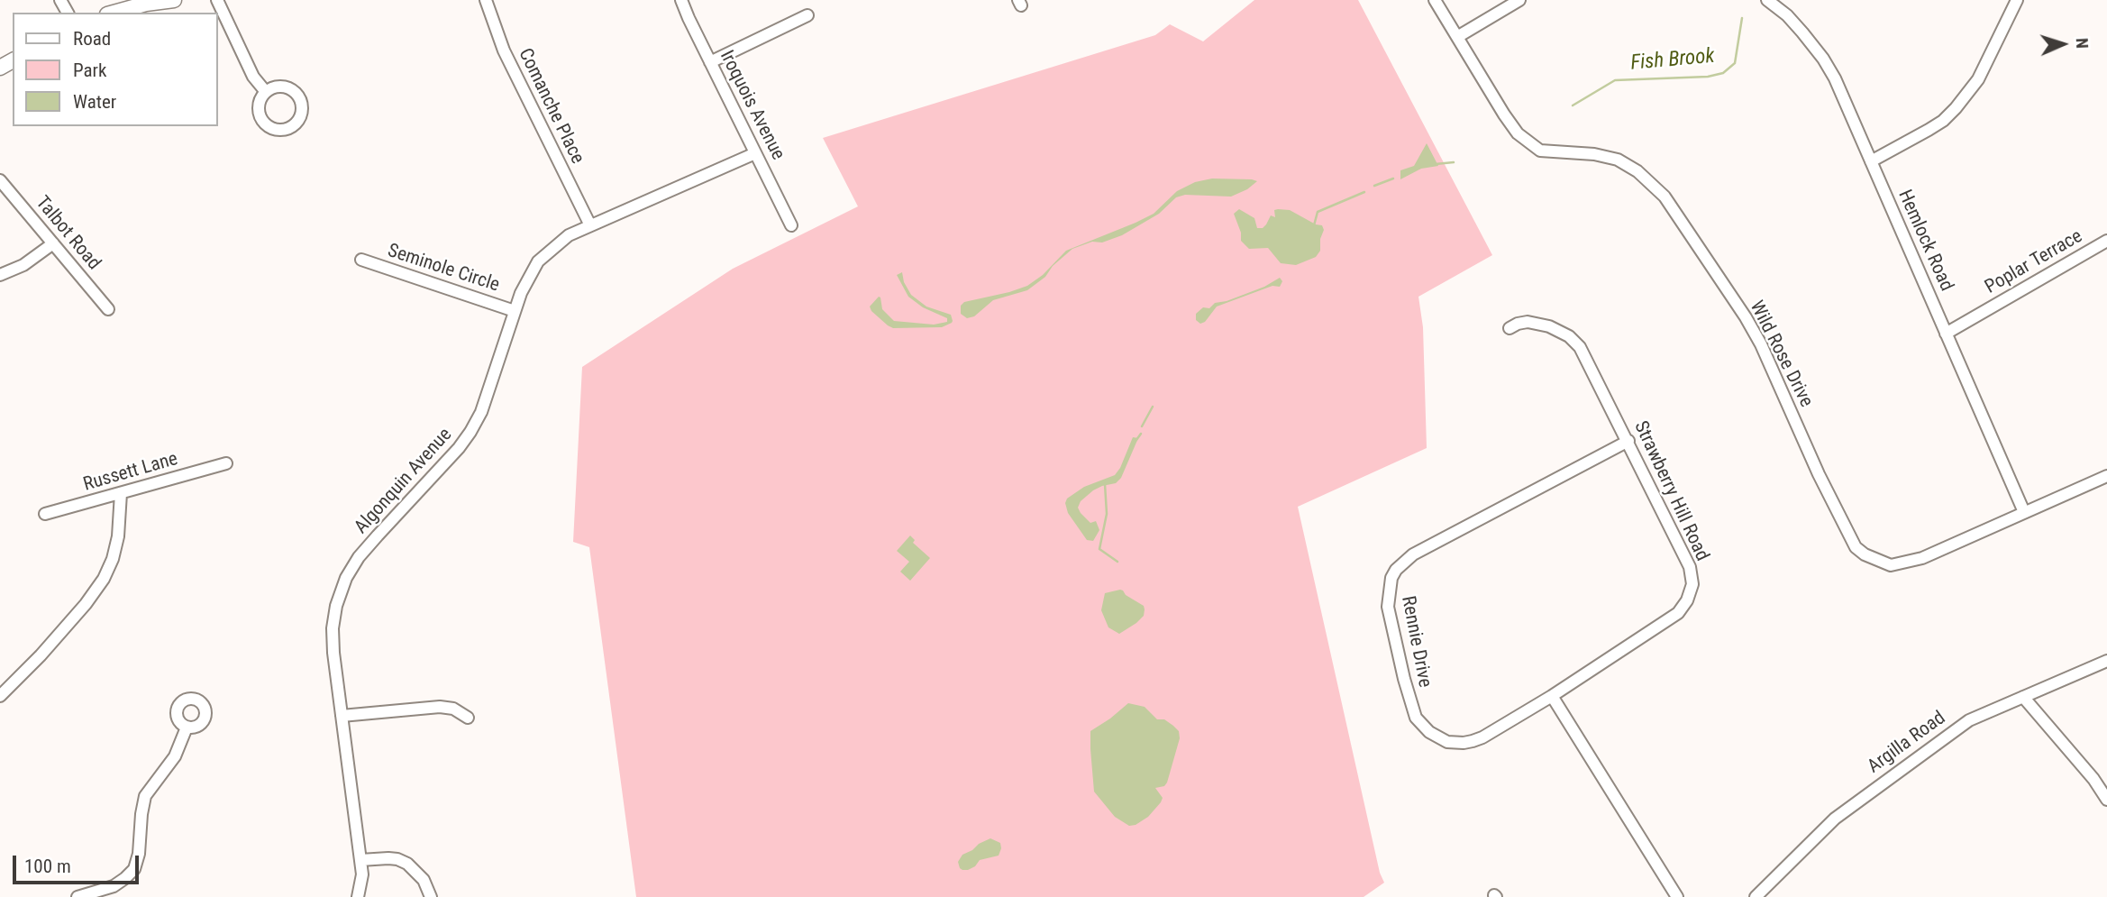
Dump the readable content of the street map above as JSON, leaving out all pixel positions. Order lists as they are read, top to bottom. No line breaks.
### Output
{"streets":{"street":["Iroquois Avenue","Comanche Place","Talbot Road","Hemlock Road","Poplar Terrace","Seminole Circle","Wild Rose Drive","Russett Lane","Algonquin Avenue","Strawberry Hill Road","Rennie Drive","Argilla Road"]},"crossings":[["Iroquois Avenue","Algonquin Avenue"],["Comanche Place","Algonquin Avenue"],["Hemlock Road","Poplar Terrace"],["Hemlock Road","Wild Rose Drive"],["Seminole Circle","Algonquin Avenue"],["Strawberry Hill Road","Rennie Drive"]],"water":["Fish Brook"],"legend":["Road","Park","Water"],"scale_bar":"100 m","north":"right"}
